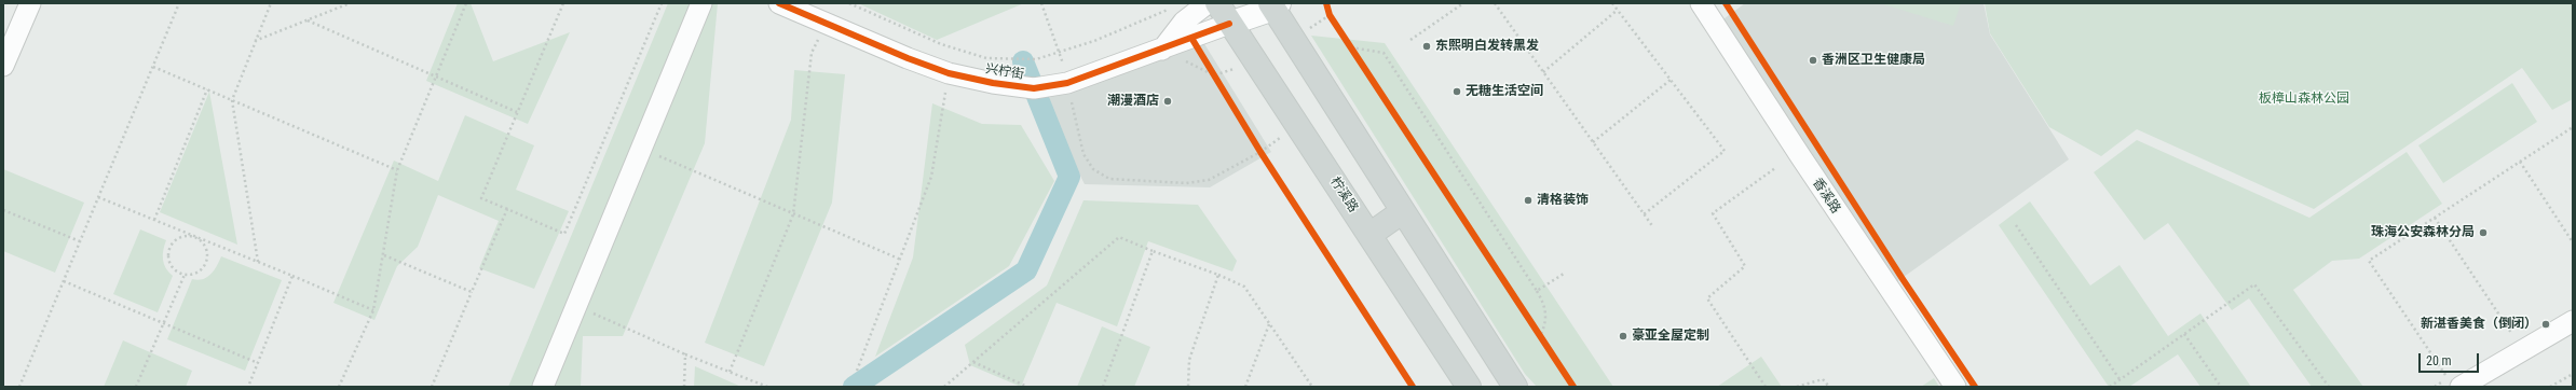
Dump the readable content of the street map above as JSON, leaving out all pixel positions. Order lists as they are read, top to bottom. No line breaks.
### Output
{"streets":{"main road":["柠溪路"],"street":["兴柠街","香溪路"]},"parks":["板樟山森林公园"],"places":["东熙明白发转黑发","香洲区卫生健康局","无糖生活空间","潮漫酒店","清格装饰","珠海公安森林分局","新湛香美食（倒闭）","豪亚全屋定制"],"scale_bar":"20 m"}
